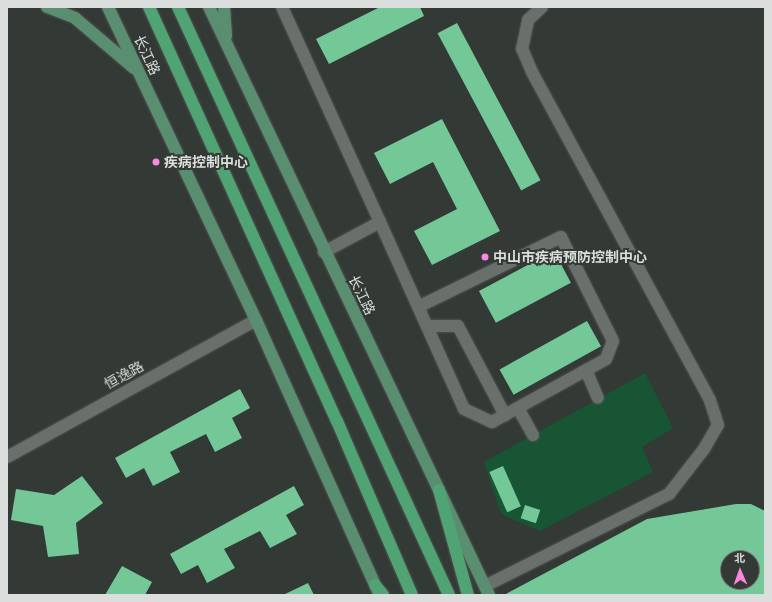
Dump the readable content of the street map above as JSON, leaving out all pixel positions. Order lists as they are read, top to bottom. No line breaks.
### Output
{"streets":{"highway":["长江路"],"street":["恒逸路"]},"crossings":[["长江路","恒逸路"]],"places":["疾病控制中心","中山市疾病预防控制中心"],"north":"top"}
